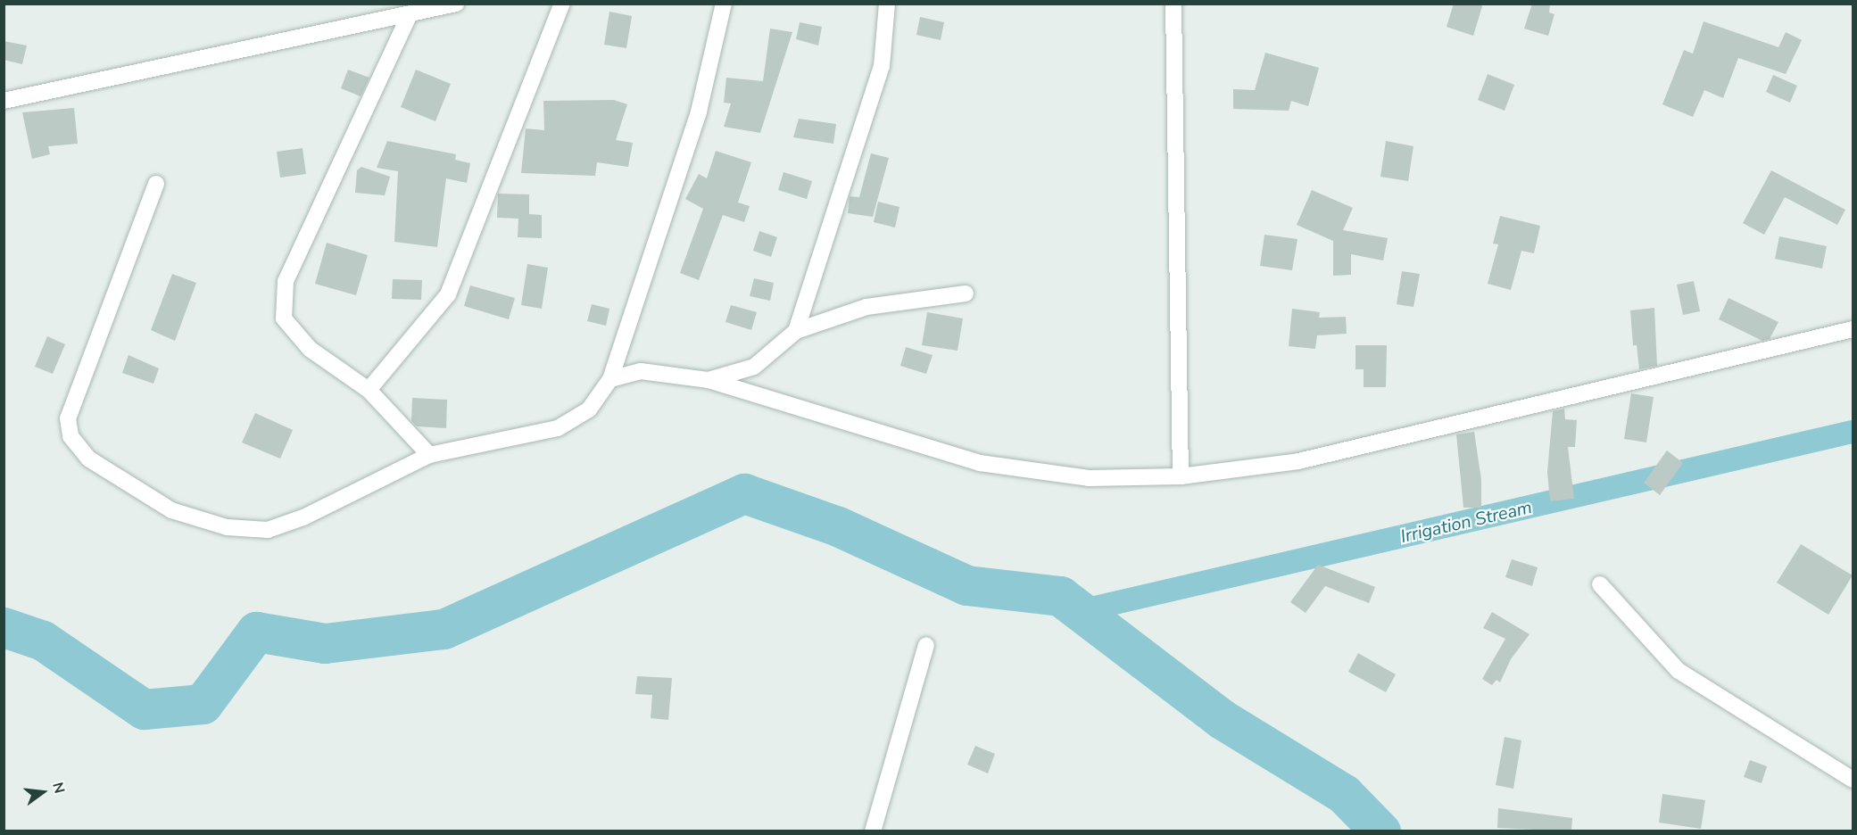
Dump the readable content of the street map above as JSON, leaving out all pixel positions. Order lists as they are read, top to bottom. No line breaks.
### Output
{"water":["Irrigation Stream"],"north":"right"}
